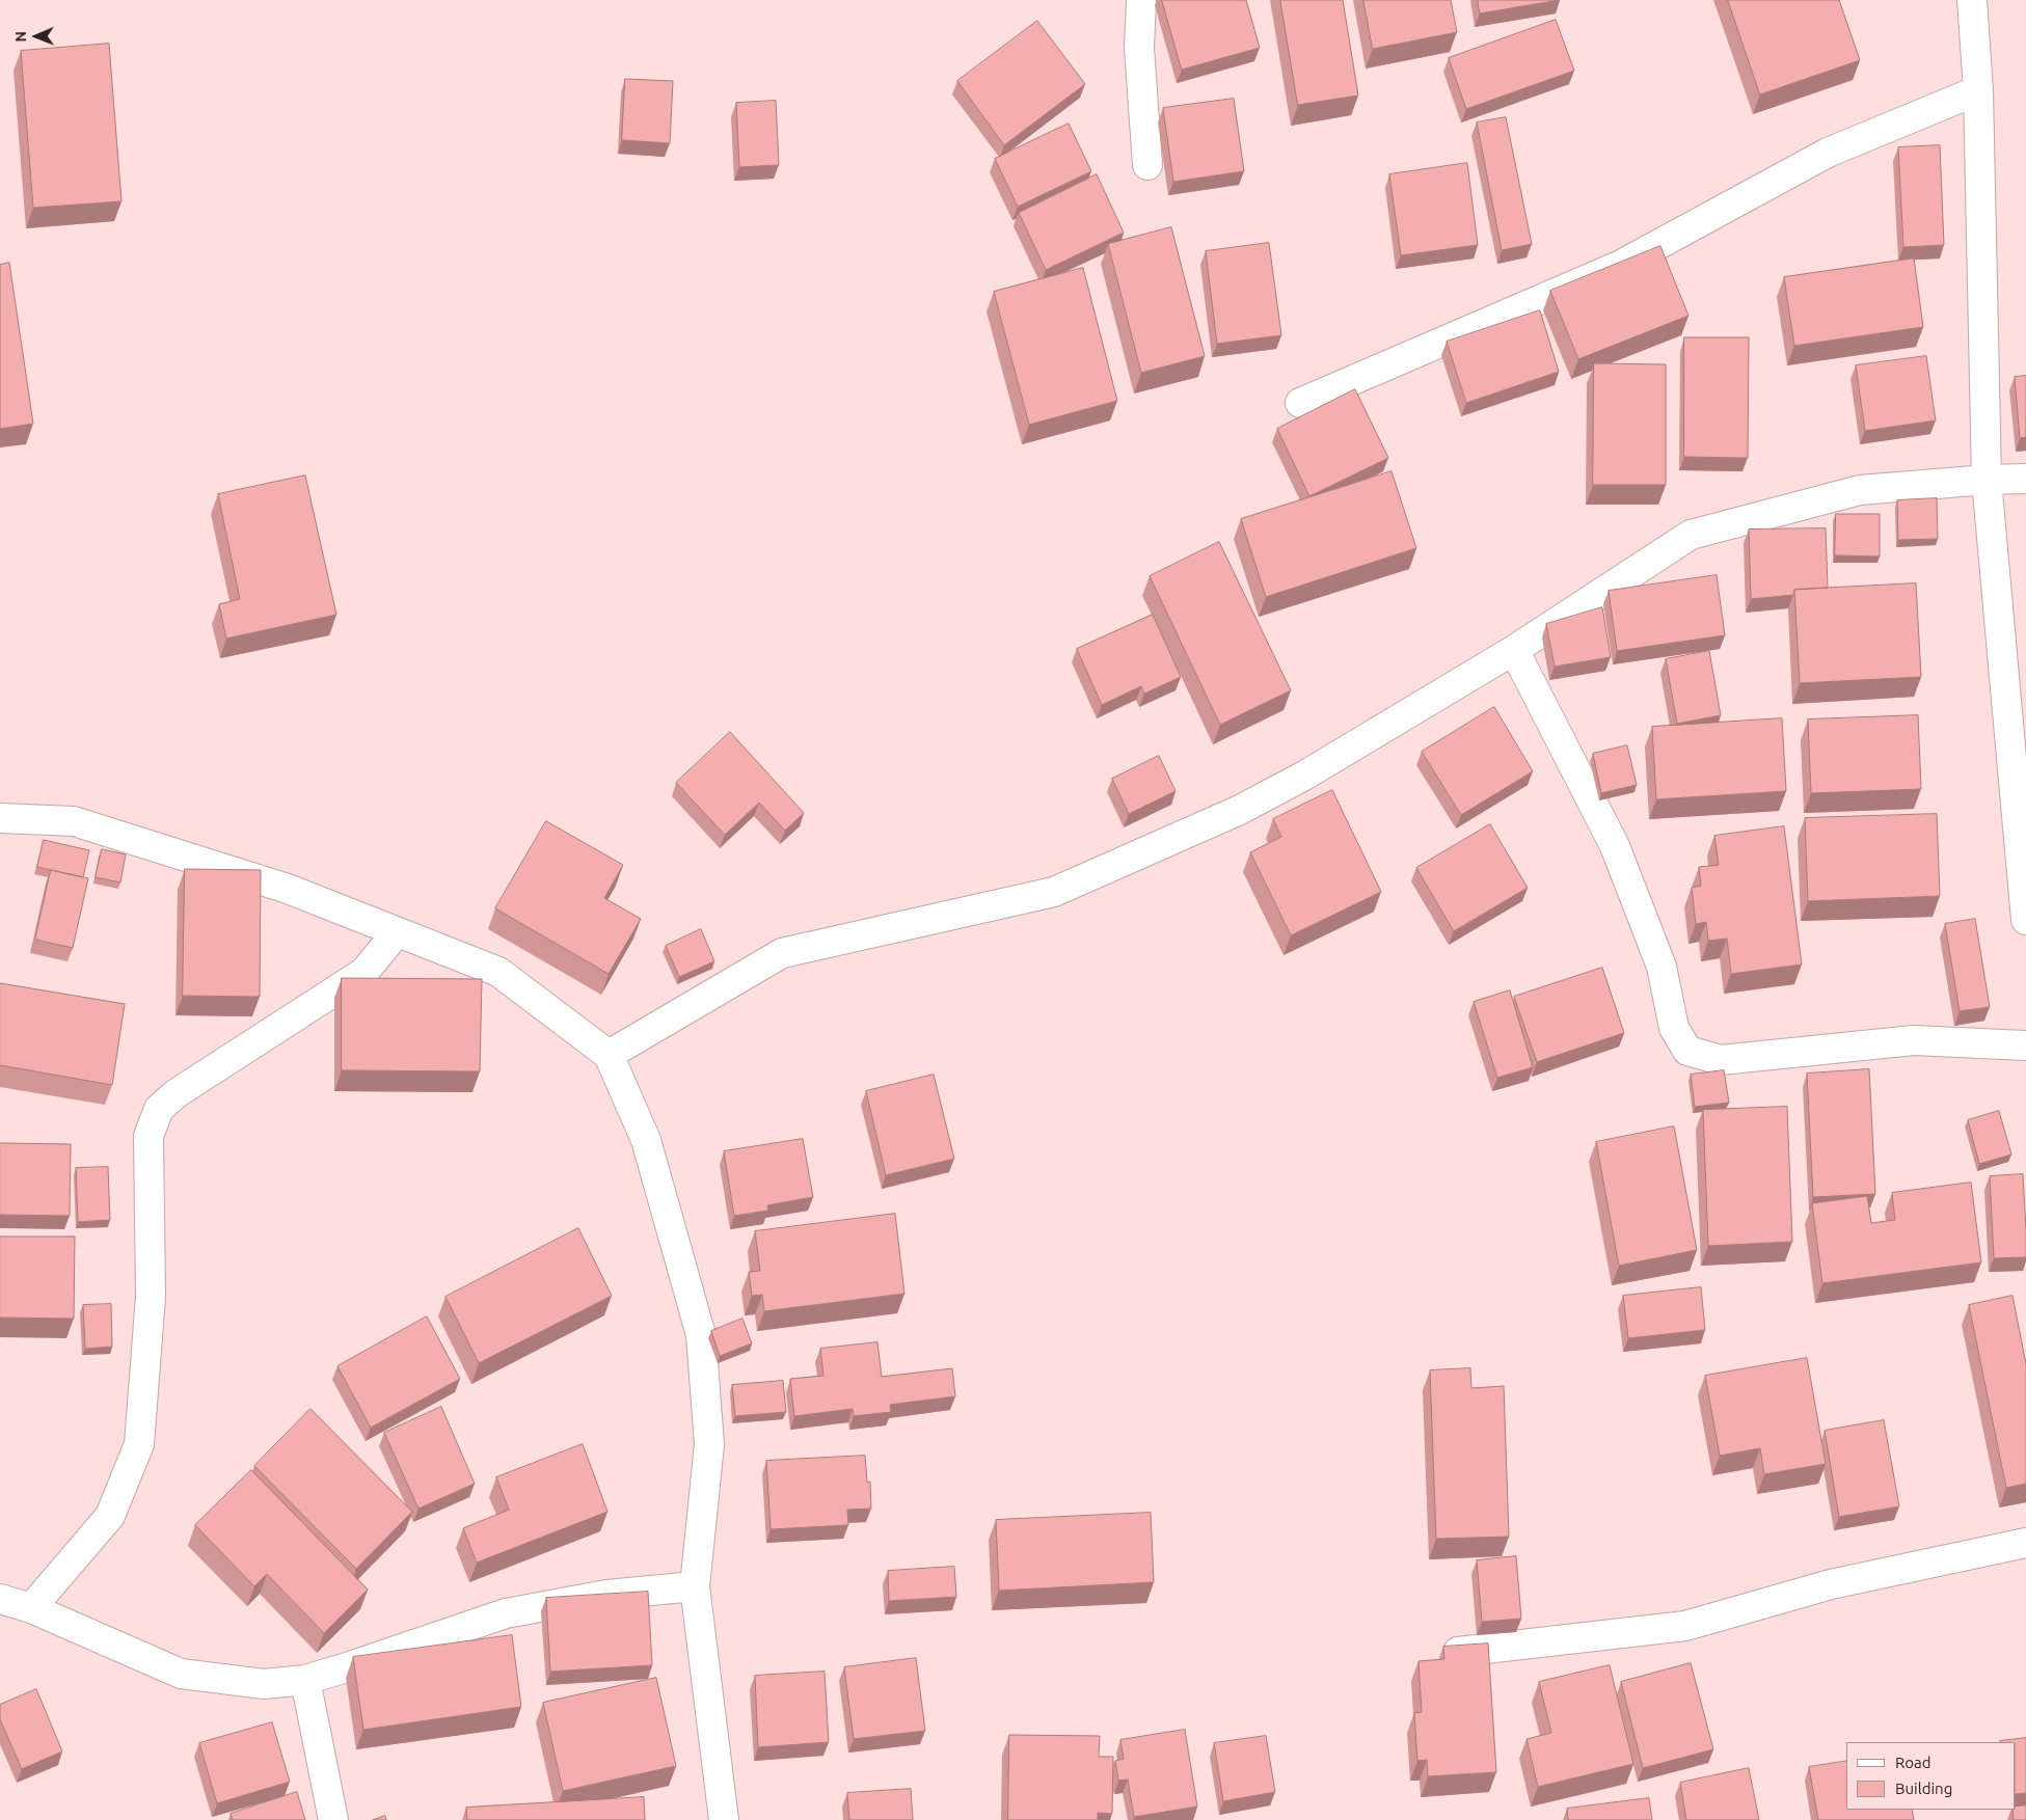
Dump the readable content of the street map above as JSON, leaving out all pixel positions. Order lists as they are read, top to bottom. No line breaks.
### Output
{"legend":["Road","Building"],"north":"left"}
